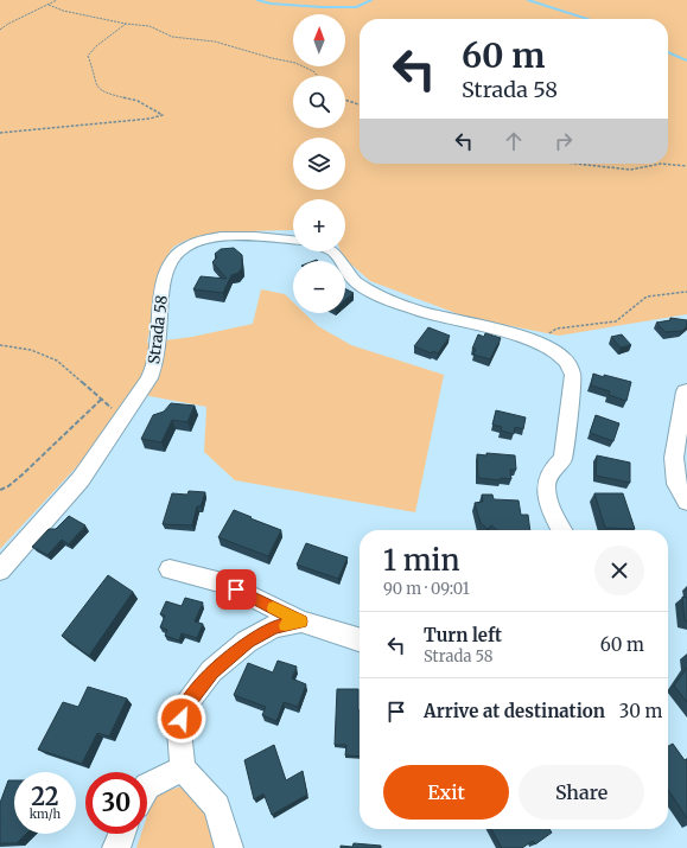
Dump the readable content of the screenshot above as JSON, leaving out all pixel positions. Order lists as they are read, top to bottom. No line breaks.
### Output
{"streets":{"street":["Strada 58"]},"north":"top","page":{"map_buttons":["+","−"],"turn":["60 m","Strada 58"],"heading":["1 min","90 m · 09:01"],"list":[{"name":"Turn left","note":"Strada 58","value":"60 m"},{"name":"Arrive at destination","value":"30 m"}],"buttons":["Exit","Share"],"speed":"22 km/h","limit":"30"}}
